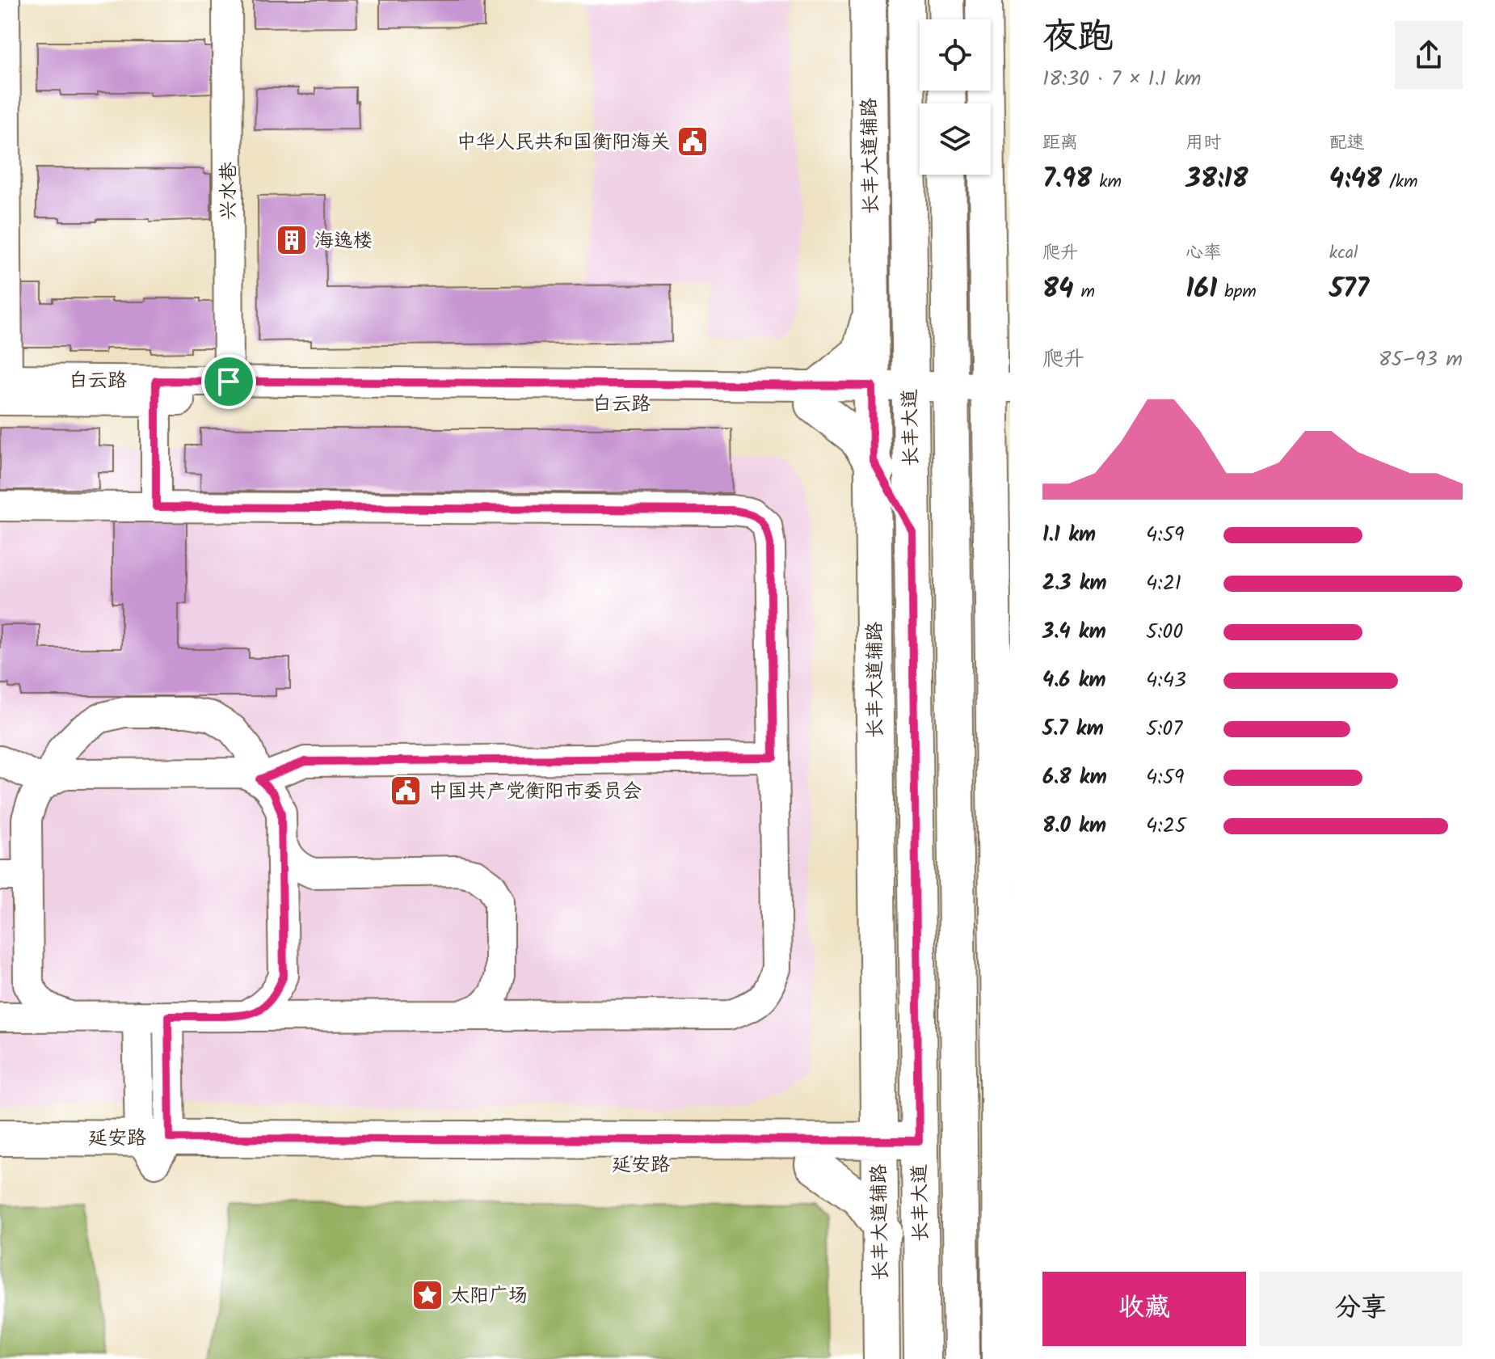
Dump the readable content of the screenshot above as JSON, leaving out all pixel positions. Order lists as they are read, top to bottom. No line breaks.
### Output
{"streets":{"main road":["长丰大道辅路","长丰大道","延安路"],"street":["兴水巷","白云路"]},"crossings":[["长丰大道辅路","白云路"],["长丰大道辅路","延安路"],["兴水巷","白云路"],["白云路","长丰大道"],["长丰大道","延安路"]],"places":{"public building":["中华人民共和国衡阳海关","中国共产党衡阳市委员会"],"building":["海逸楼"],"place":["太阳广场"]},"page":{"heading":["夜跑","18:30 · 7 × 1.1 km"],"stats":[["距离","7.98 km"],["用时","38:18"],["配速","4:48 /km"],["爬升","84 m"],["心率","161 bpm"],["kcal","577"]],"chart":["爬升","85–93 m"],"list":[{"name":"1.1 km","note":"4:59"},{"name":"2.3 km","note":"4:21"},{"name":"3.4 km","note":"5:00"},{"name":"4.6 km","note":"4:43"},{"name":"5.7 km","note":"5:07"},{"name":"6.8 km","note":"4:59"},{"name":"8.0 km","note":"4:25"}],"buttons":["收藏","分享"]}}
